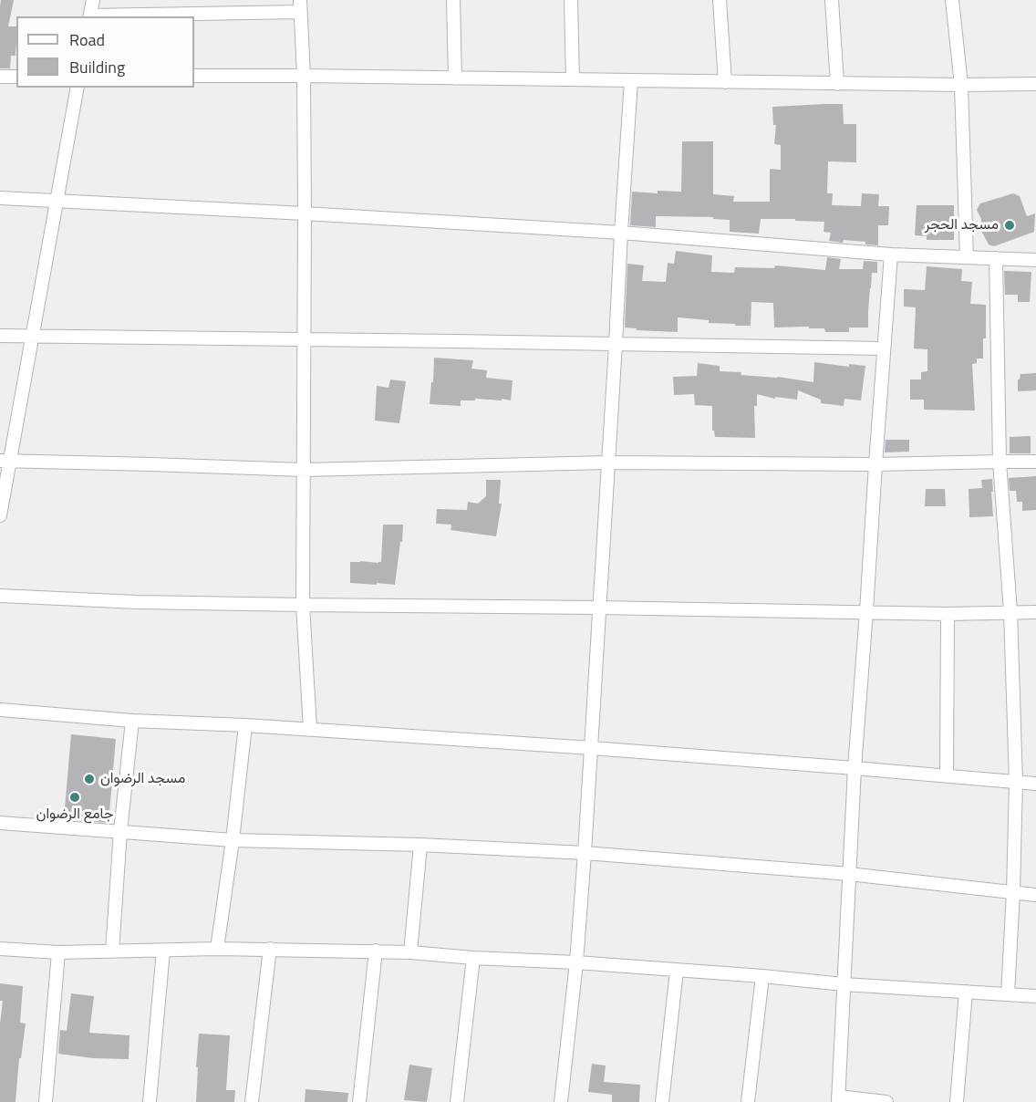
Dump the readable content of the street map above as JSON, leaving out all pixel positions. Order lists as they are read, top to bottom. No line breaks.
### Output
{"places":["مسجد الحجر","مسجد الرضوان","جامع الرضوان"],"legend":["Road","Building"]}
